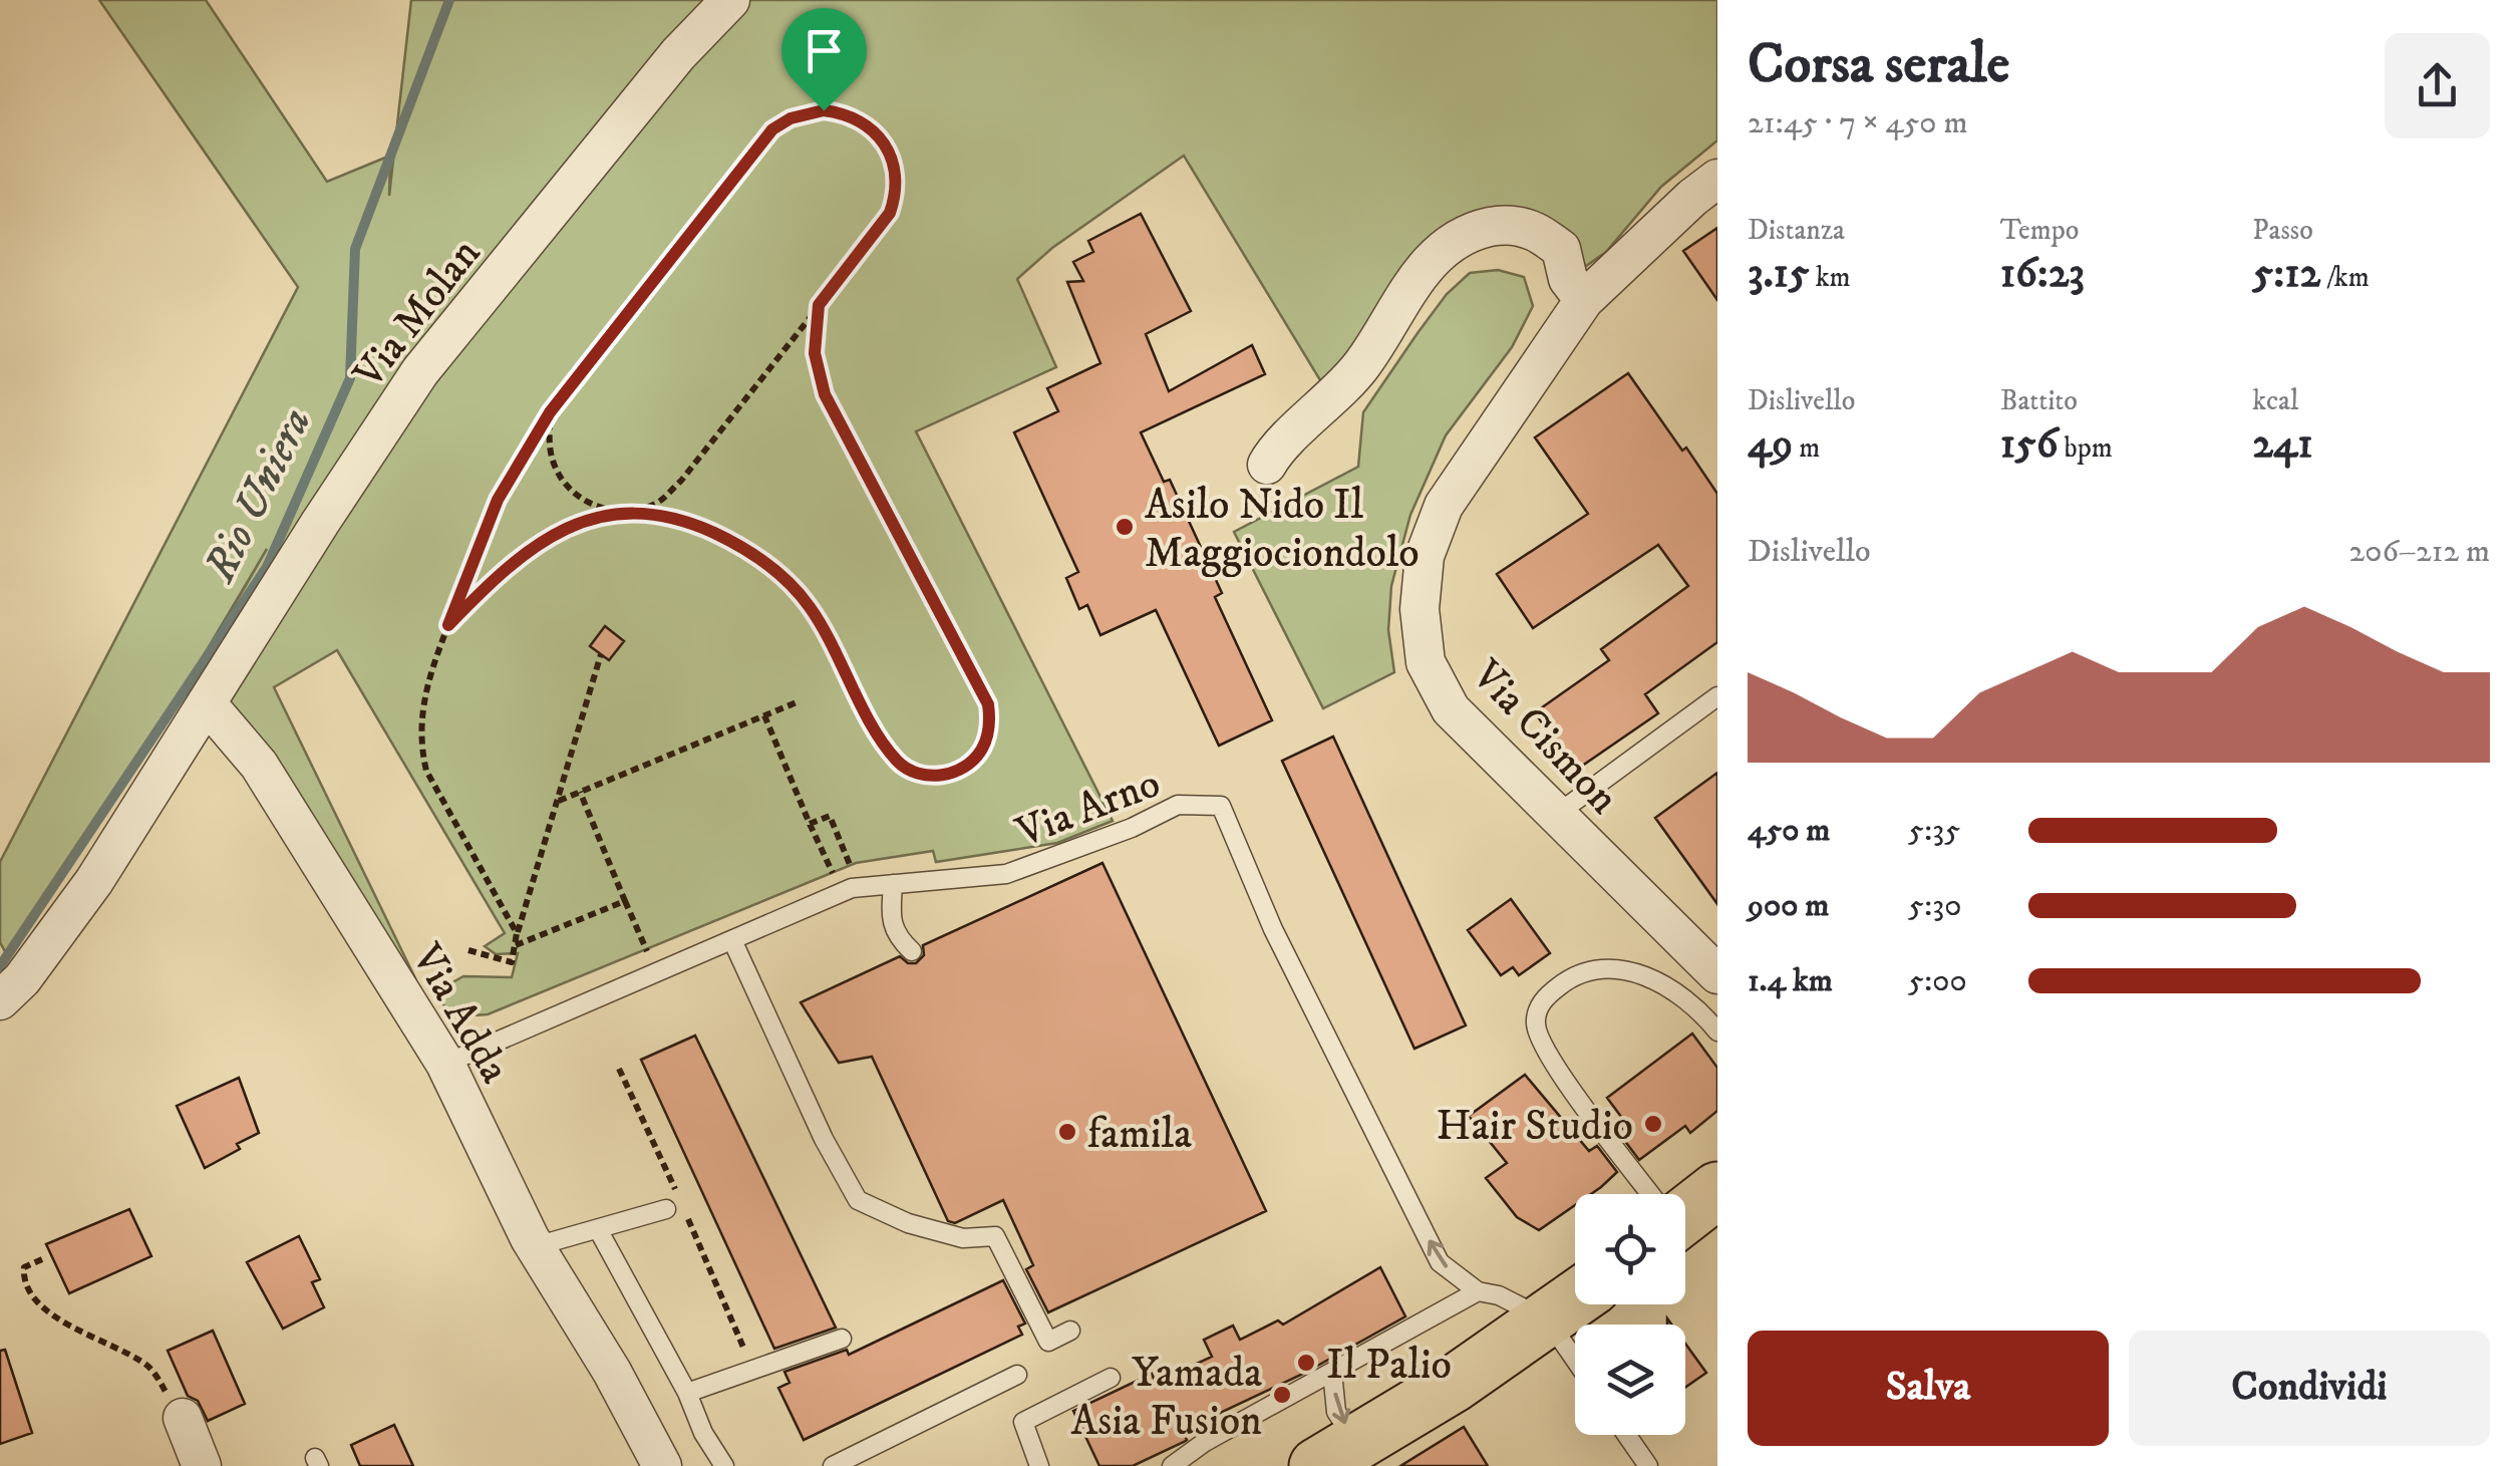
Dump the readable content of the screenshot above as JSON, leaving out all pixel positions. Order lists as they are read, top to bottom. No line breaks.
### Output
{"streets":{"street":["Via Molan","Via Cismon","Via Adda"],"lane":["Via Arno"]},"crossings":[["Via Molan","Via Adda"],["Via Arno","Via Adda"]],"water":["Rio Uniera"],"places":["Asilo Nido Il Maggiociondolo","Hair Studio","famila","Il Palio","Yamada Asia Fusion"],"page":{"heading":["Corsa serale","21:45 · 7 × 450 m"],"stats":[["Distanza","3.15 km"],["Tempo","16:23"],["Passo","5:12 /km"],["Dislivello","49 m"],["Battito","156 bpm"],["kcal","241"]],"chart":["Dislivello","206–212 m"],"list":[{"name":"450 m","note":"5:35"},{"name":"900 m","note":"5:30"},{"name":"1.4 km","note":"5:00"}],"buttons":["Salva","Condividi"]}}
